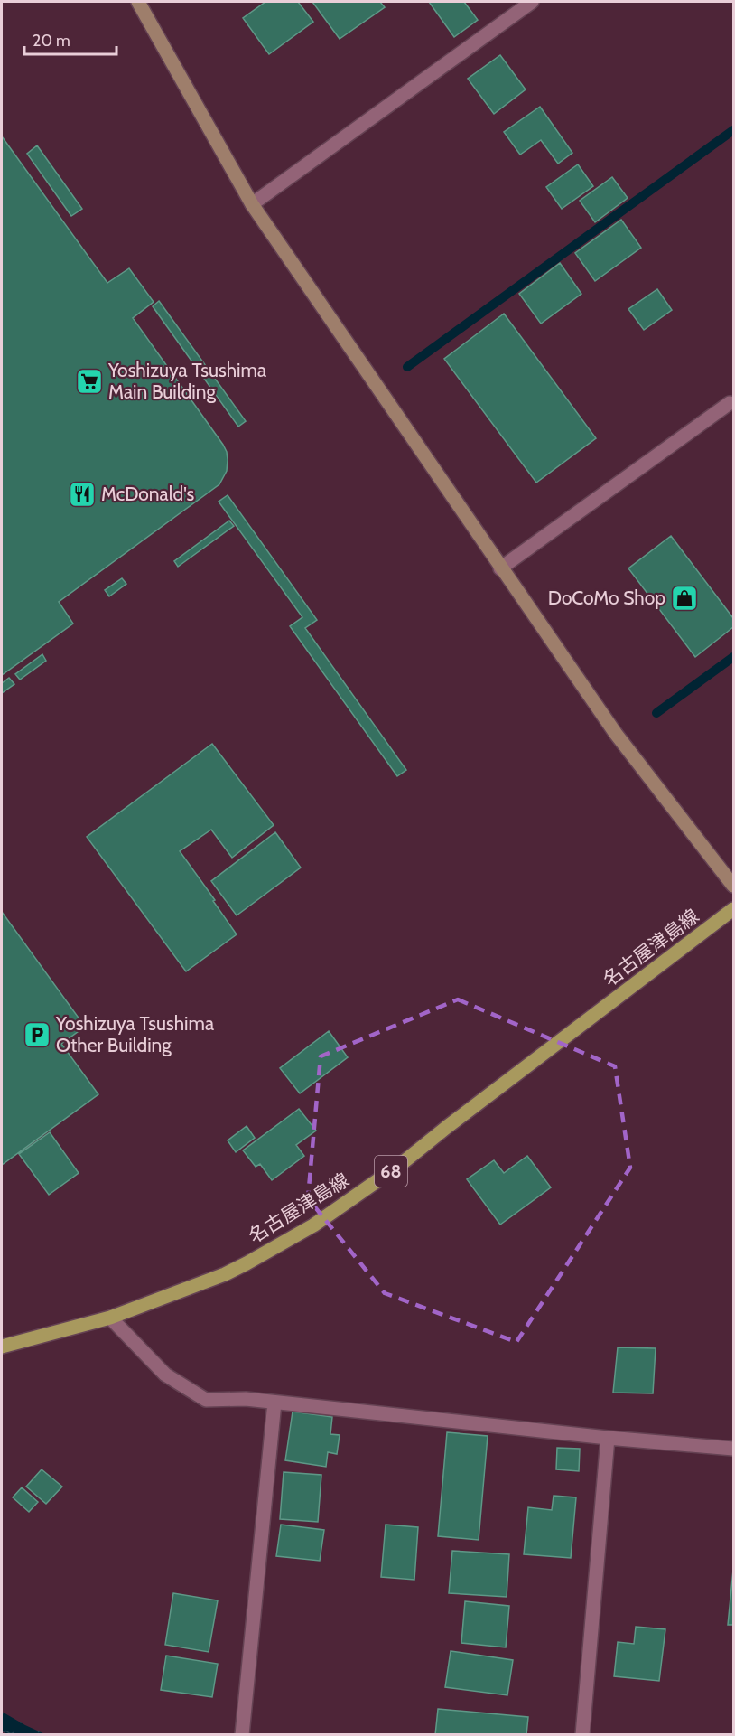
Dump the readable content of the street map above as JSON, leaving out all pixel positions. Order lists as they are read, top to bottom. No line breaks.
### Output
{"streets":{"main road":["名古屋津島線","68"]},"places":{"supermarket":["Yoshizuya Tsushima Main Building"],"restaurant":["McDonald's"],"shop":["DoCoMo Shop"],"parking":["Yoshizuya Tsushima Other Building"]},"scale_bar":"20 m"}
